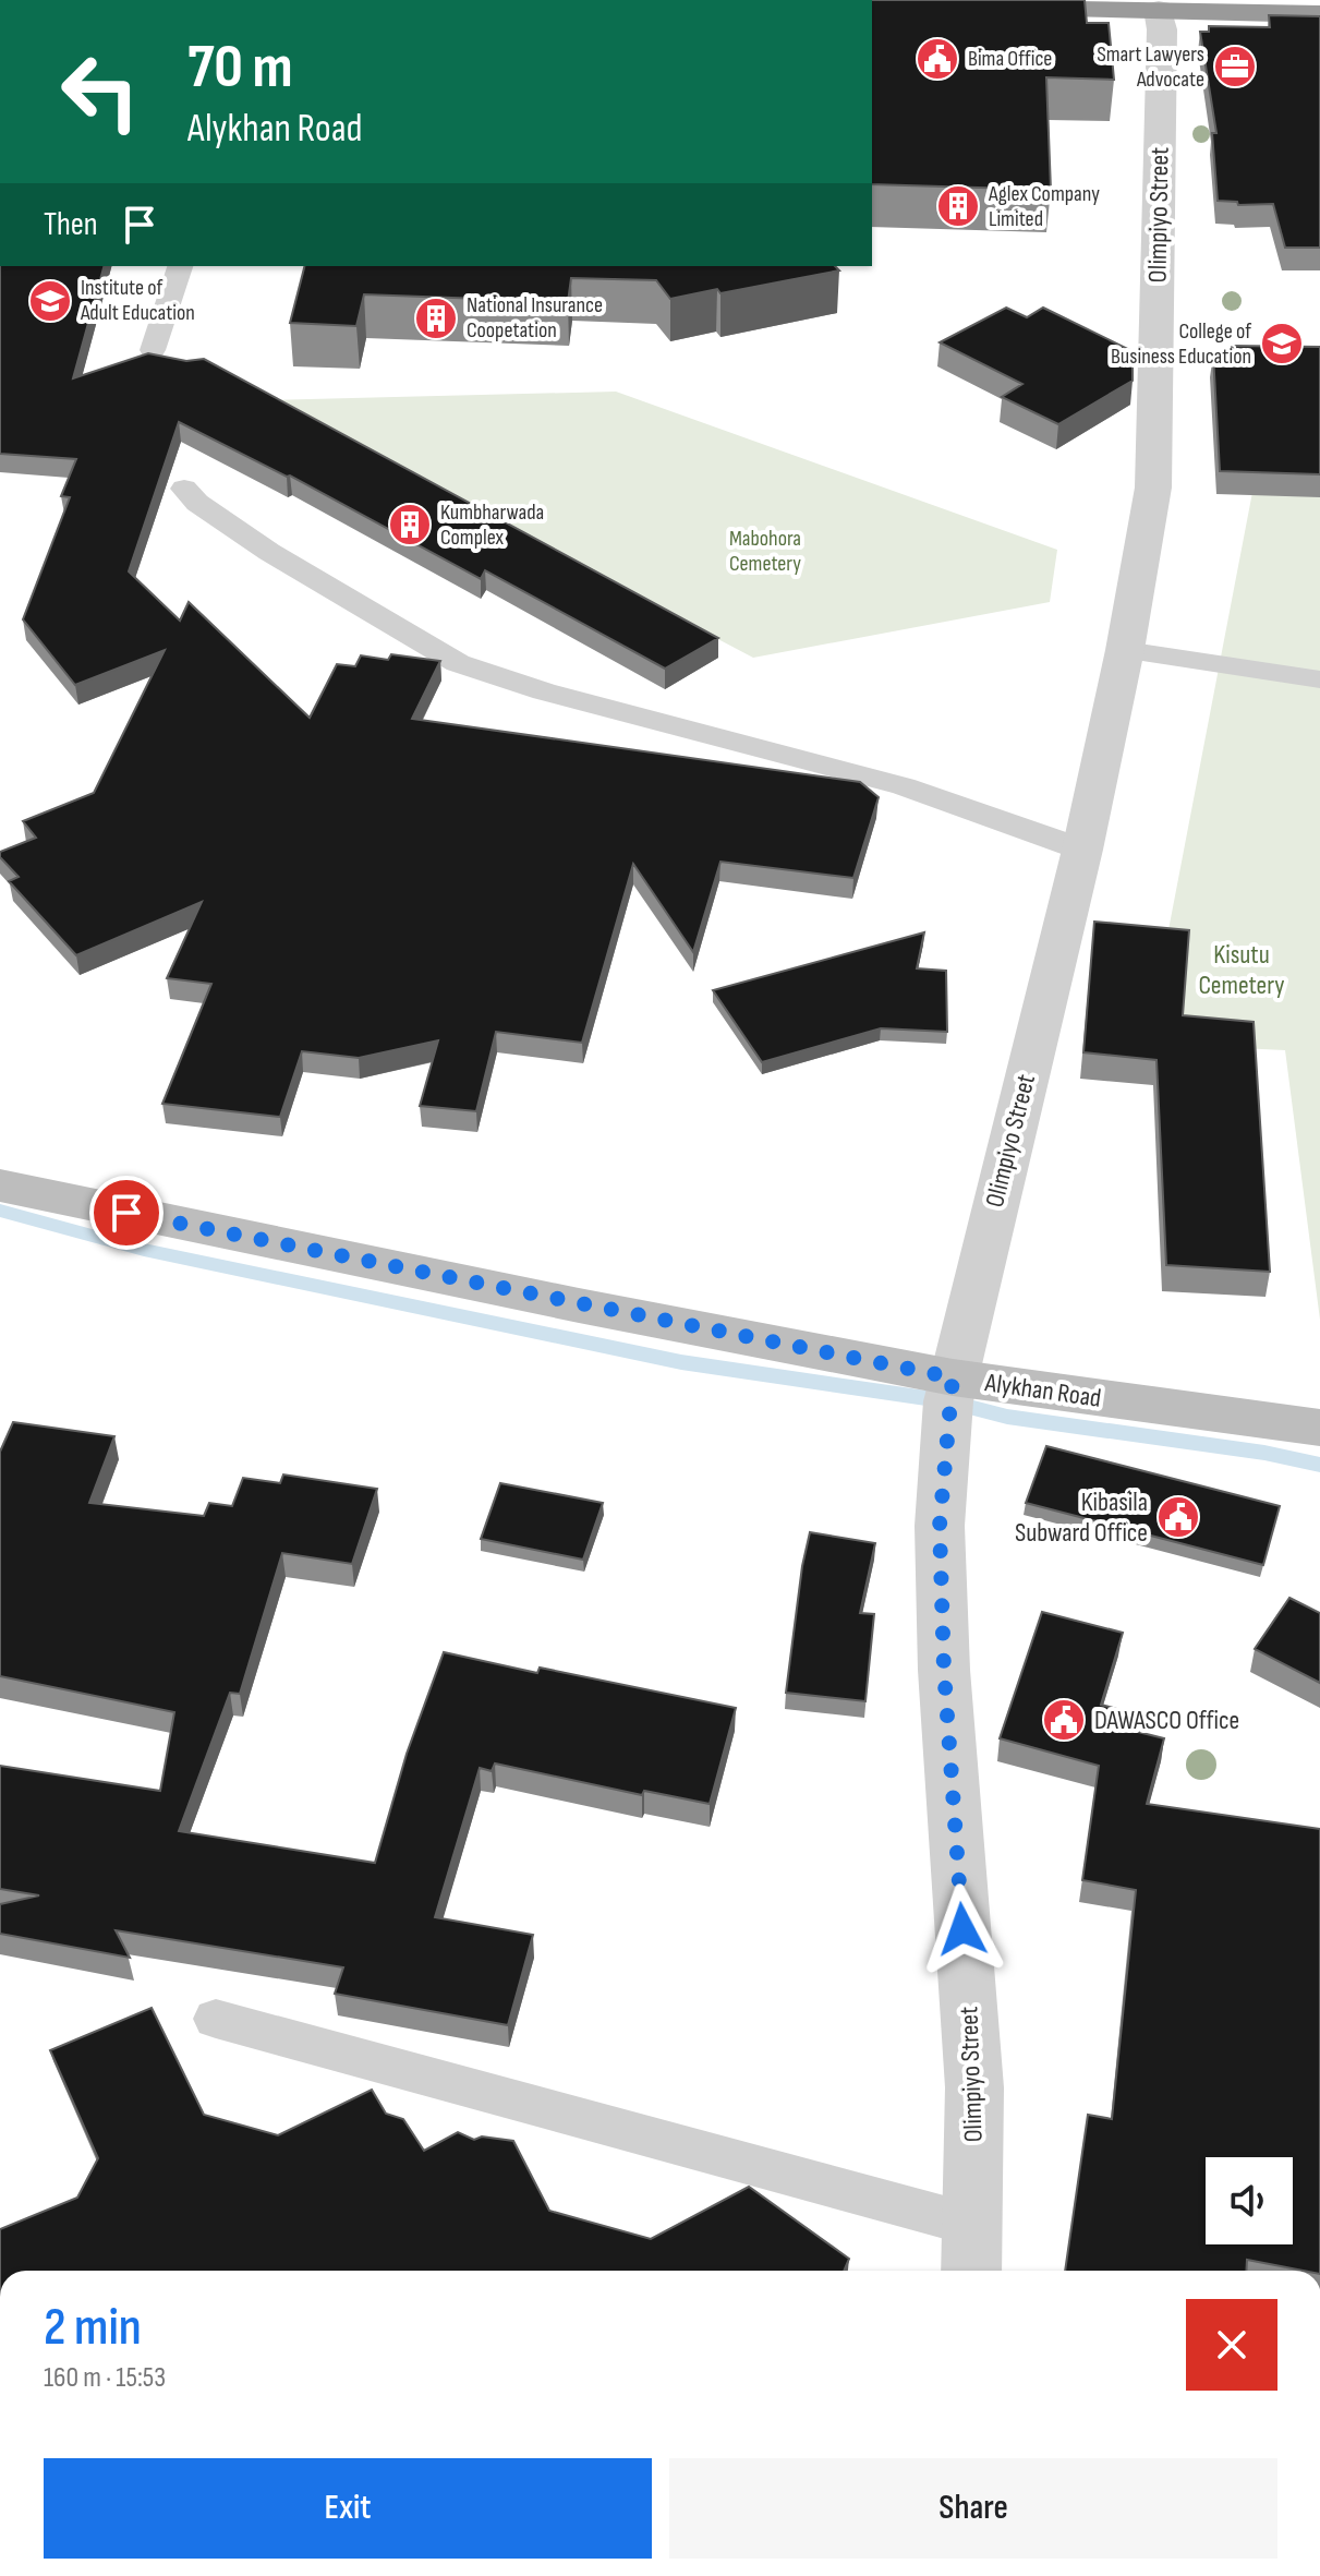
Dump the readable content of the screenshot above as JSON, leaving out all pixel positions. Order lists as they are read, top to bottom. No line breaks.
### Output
{"streets":{"street":["Olimpiyo Street","Alykhan Road"]},"crossings":[["Olimpiyo Street","Alykhan Road"]],"parks":["Mabohora Cemetery","Kisutu Cemetery"],"places":{"public building":["Bima Office","Kibasila Subward Office","DAWASCO Office"],"office":["Smart Lawyers Advocate"],"building":["Aglex Company Limited","National Insurance Coopetation","Kumbharwada Complex"],"school or university":["Institute of Adult Education","College of Business Education"]},"page":{"turn":["70 m","Alykhan Road"],"then":"Then","heading":["2 min","160 m · 15:53"],"buttons":["Exit","Share"]}}
